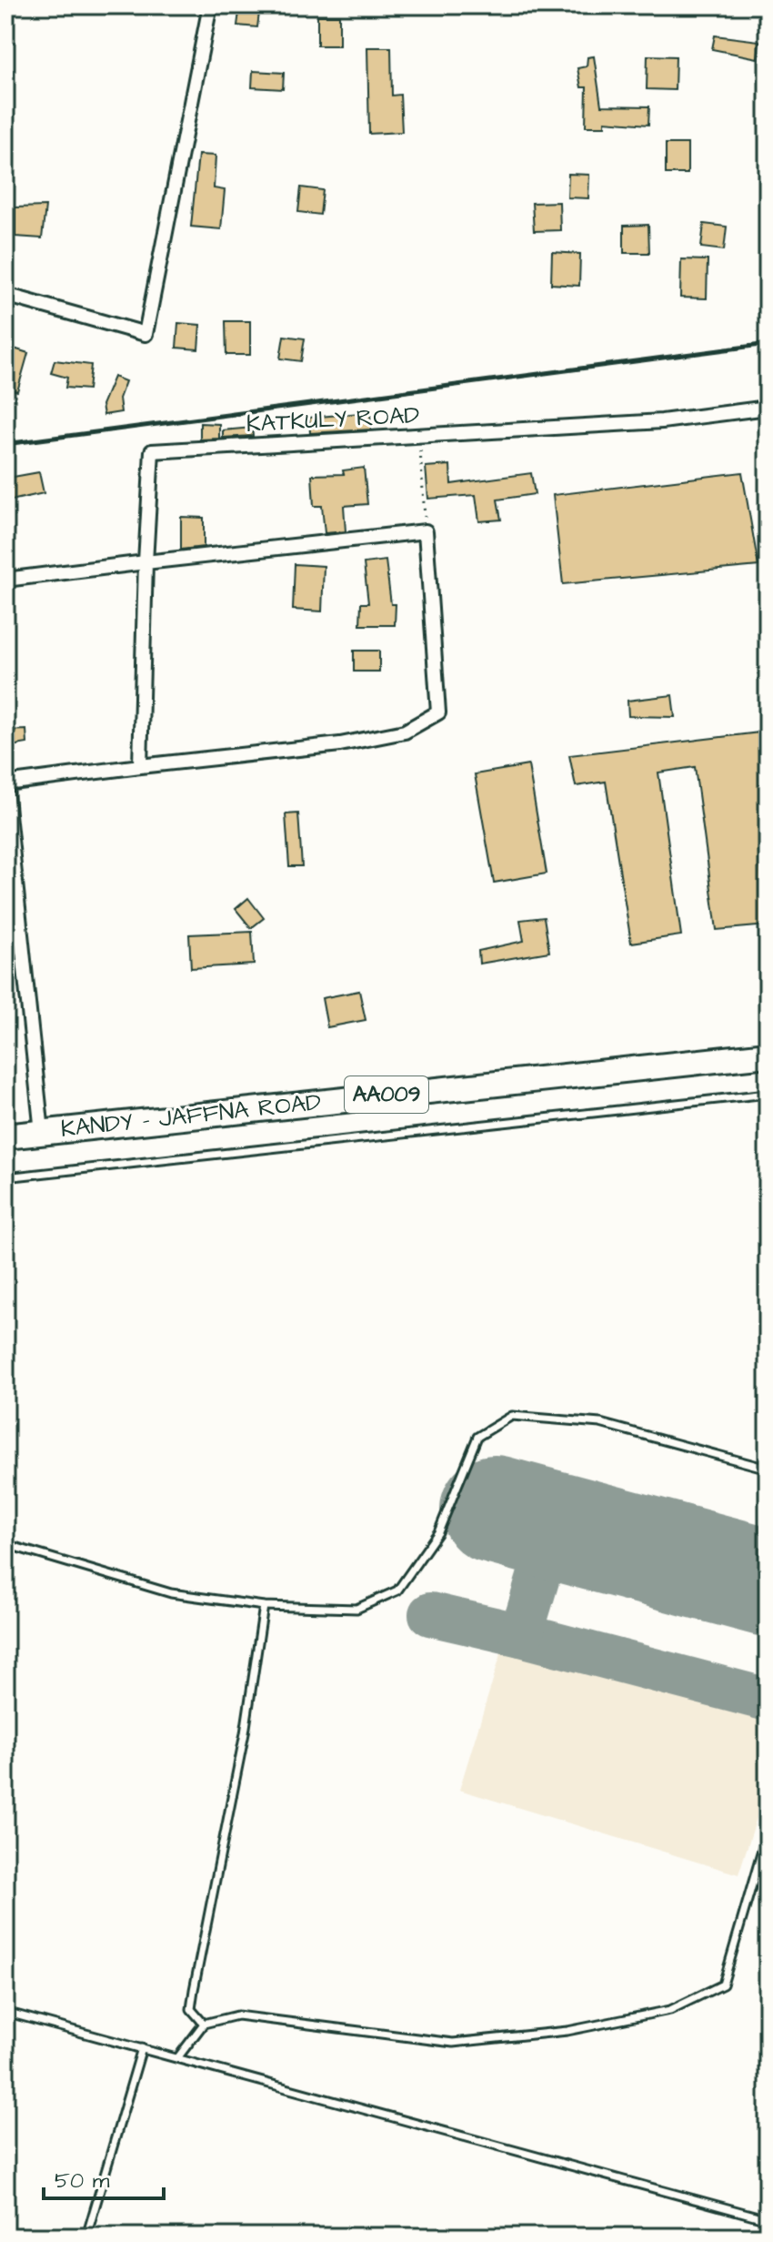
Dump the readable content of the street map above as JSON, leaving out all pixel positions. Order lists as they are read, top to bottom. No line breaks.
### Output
{"streets":{"highway":["AA009","KANDY - JAFFNA ROAD"],"street":["KATKULY ROAD"]},"scale_bar":"50 m"}
